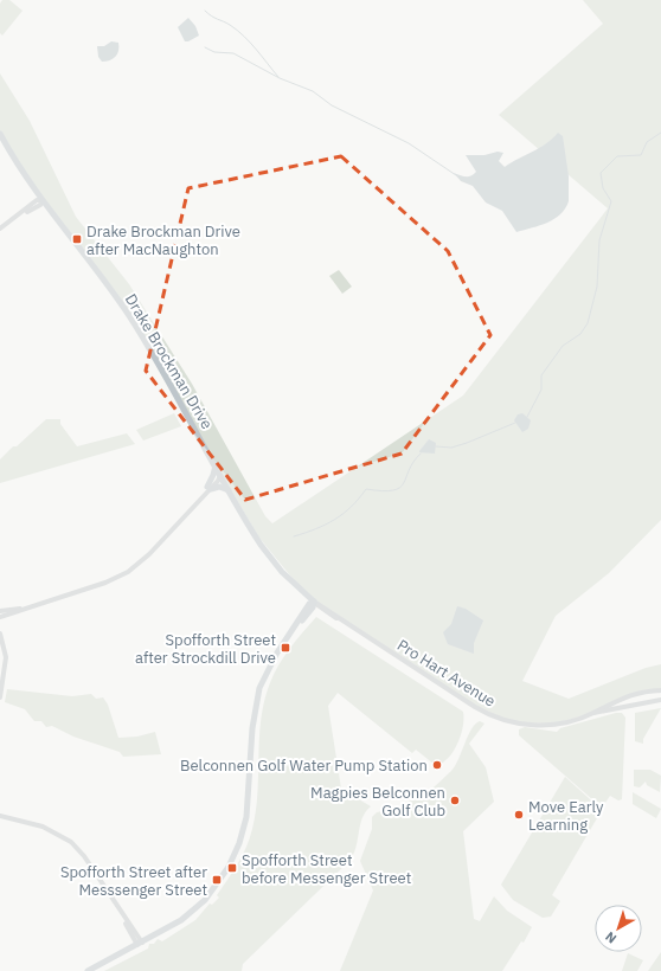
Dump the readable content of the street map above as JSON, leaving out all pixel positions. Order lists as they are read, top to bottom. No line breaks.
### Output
{"streets":{"main road":["Drake Brockman Drive"],"street":["Pro Hart Avenue"]},"crossings":[["Drake Brockman Drive","Pro Hart Avenue"]],"places":{"transit":["Drake Brockman Drive after MacNaughton","Spofforth Street after Strockdill Drive","Spofforth Street before Messenger Street","Spofforth Street after Messsenger Street"],"other":["Belconnen Golf Water Pump Station","Magpies Belconnen Golf Club","Move Early Learning"]},"north":"bottom left"}
